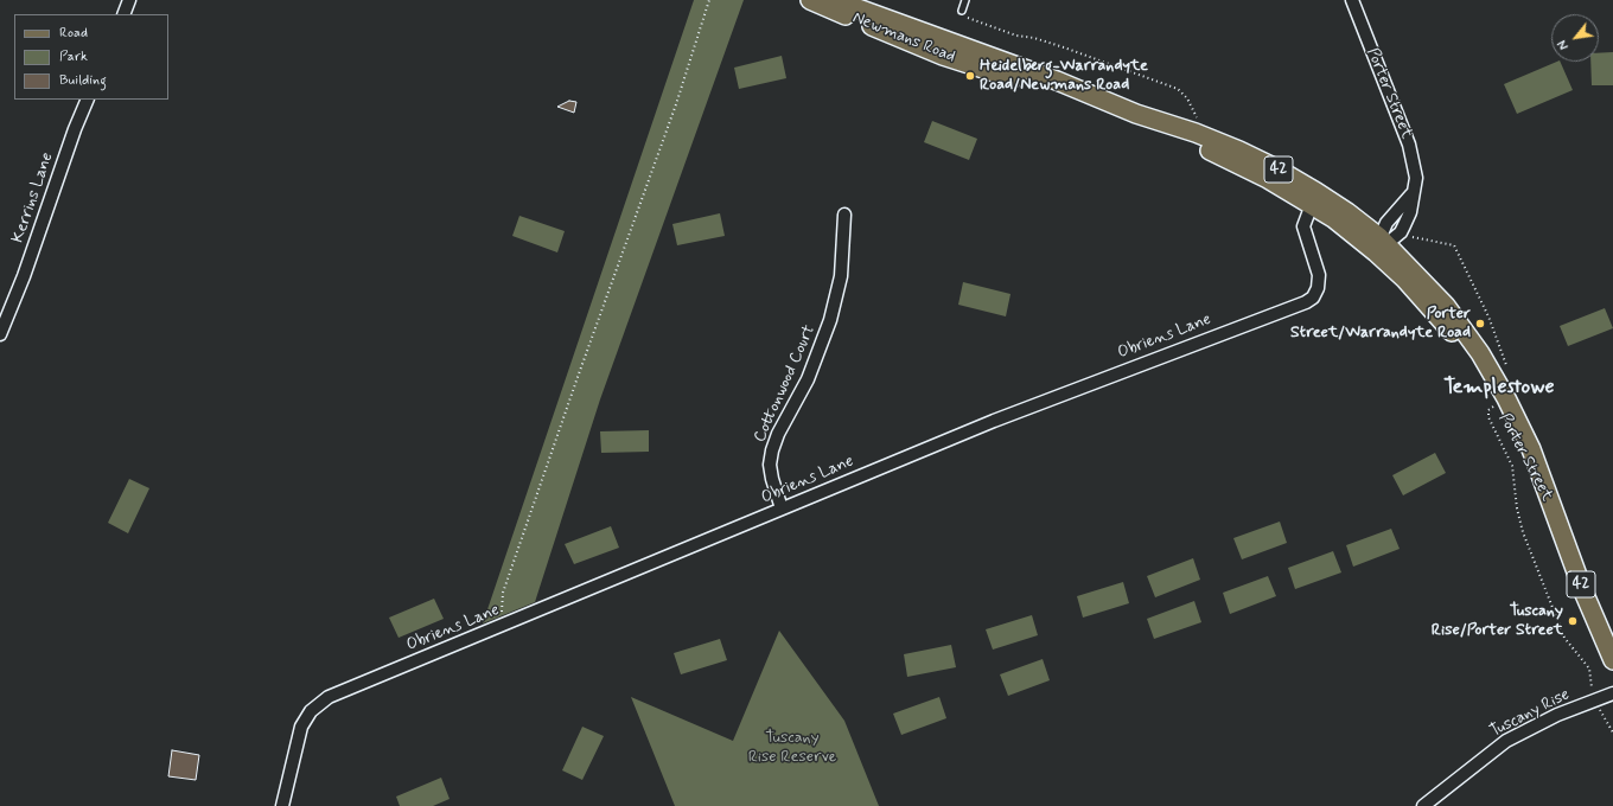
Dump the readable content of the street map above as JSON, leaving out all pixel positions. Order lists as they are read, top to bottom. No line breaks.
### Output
{"streets":{"main road":["Newmans Road","Porter Street","42"],"street":["Kerrins Lane","Obriens Lane","Cottonwood Court","Tuscany Rise"]},"crossings":[["Newmans Road","Porter Street"],["Newmans Road","Obriens Lane"],["Obriens Lane","Cottonwood Court"]],"districts":["Templestowe"],"parks":["Tuscany Rise Reserve"],"places":["Heidelberg-Warrandyte Road/Newmans Road","Porter Street/Warrandyte Road","Tuscany Rise/Porter Street"],"legend":["Road","Park","Building"],"north":"bottom left"}
